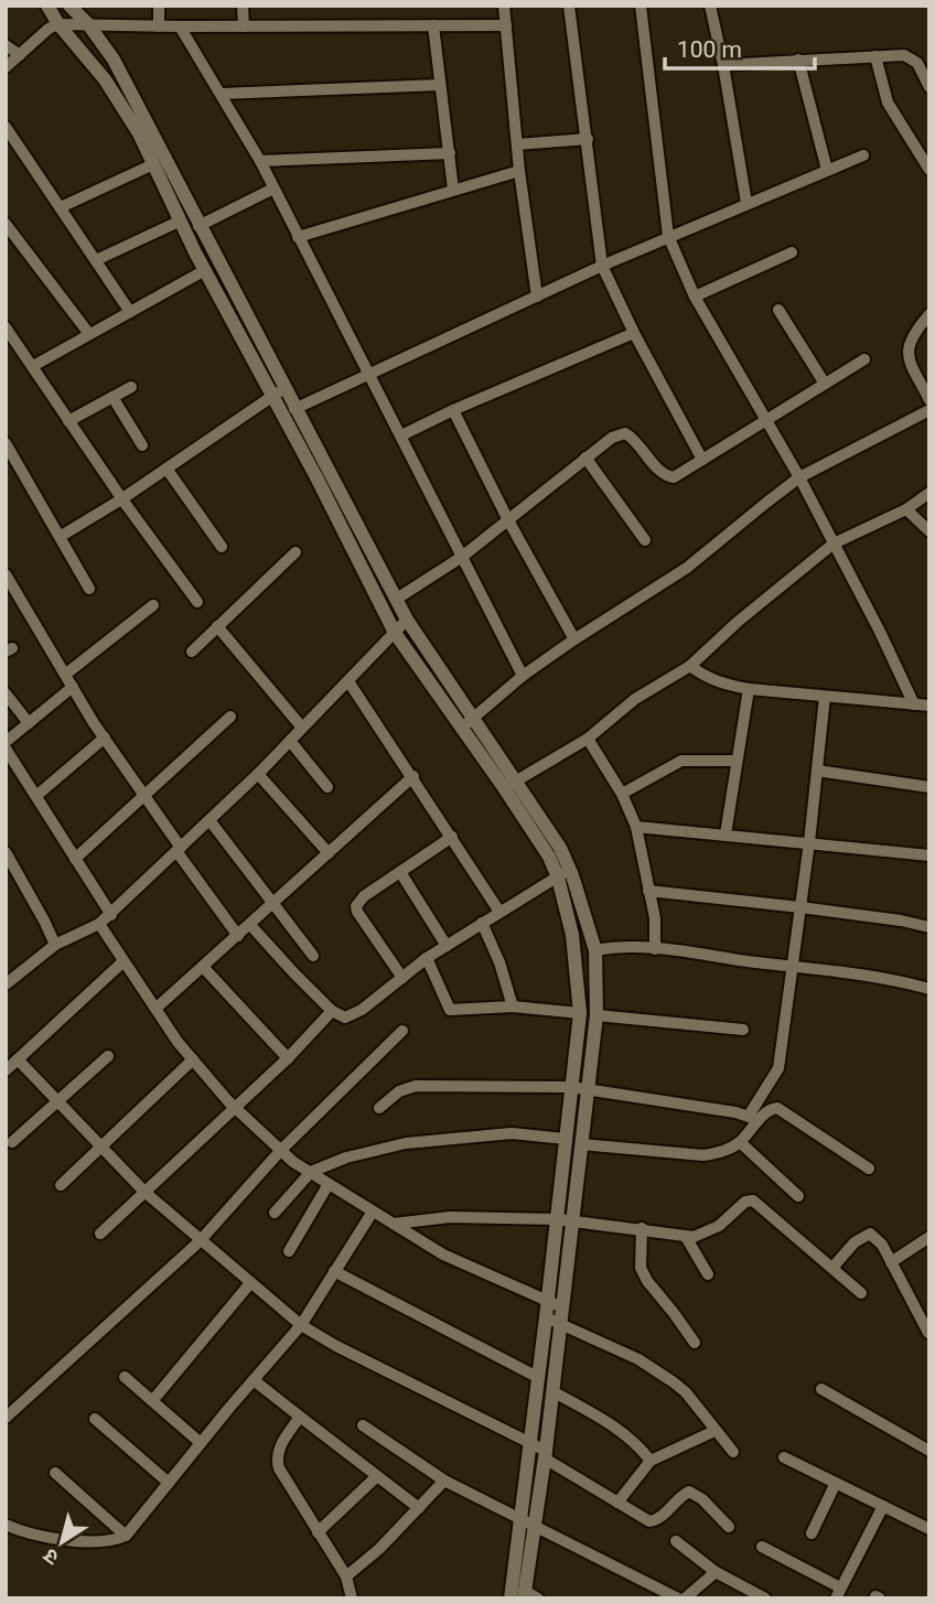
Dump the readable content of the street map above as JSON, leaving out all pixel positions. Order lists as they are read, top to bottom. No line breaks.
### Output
{"scale_bar":"100 m","north":"bottom left"}
